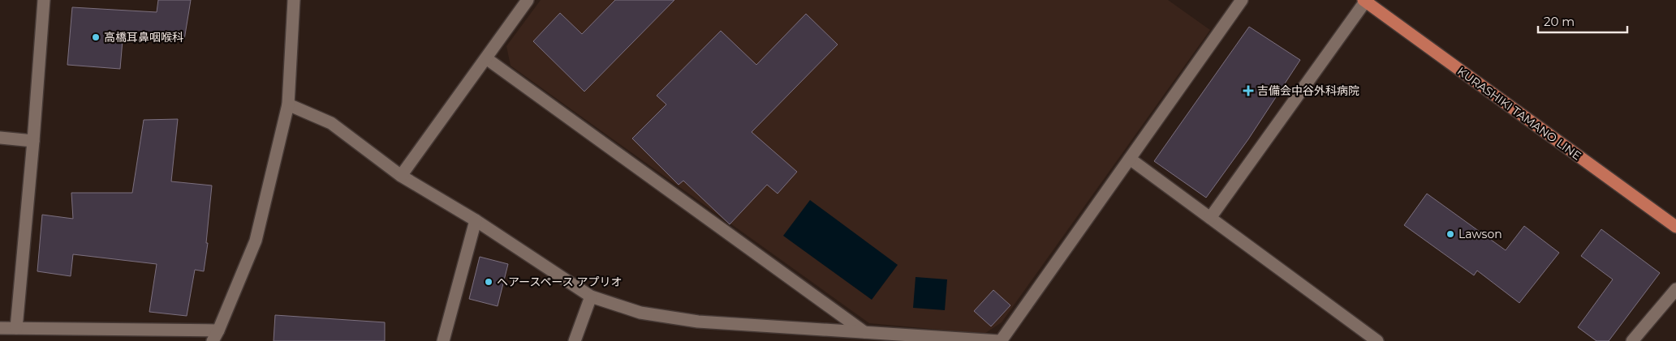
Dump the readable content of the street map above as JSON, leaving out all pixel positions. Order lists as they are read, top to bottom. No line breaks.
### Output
{"streets":{"main road":["KURASHIKI TAMANO LINE"]},"places":{"other":["高橋耳鼻咽喉科","Lawson","ヘアースペース アプリオ"],"health":["吉備会中谷外科病院"]},"scale_bar":"20 m"}
